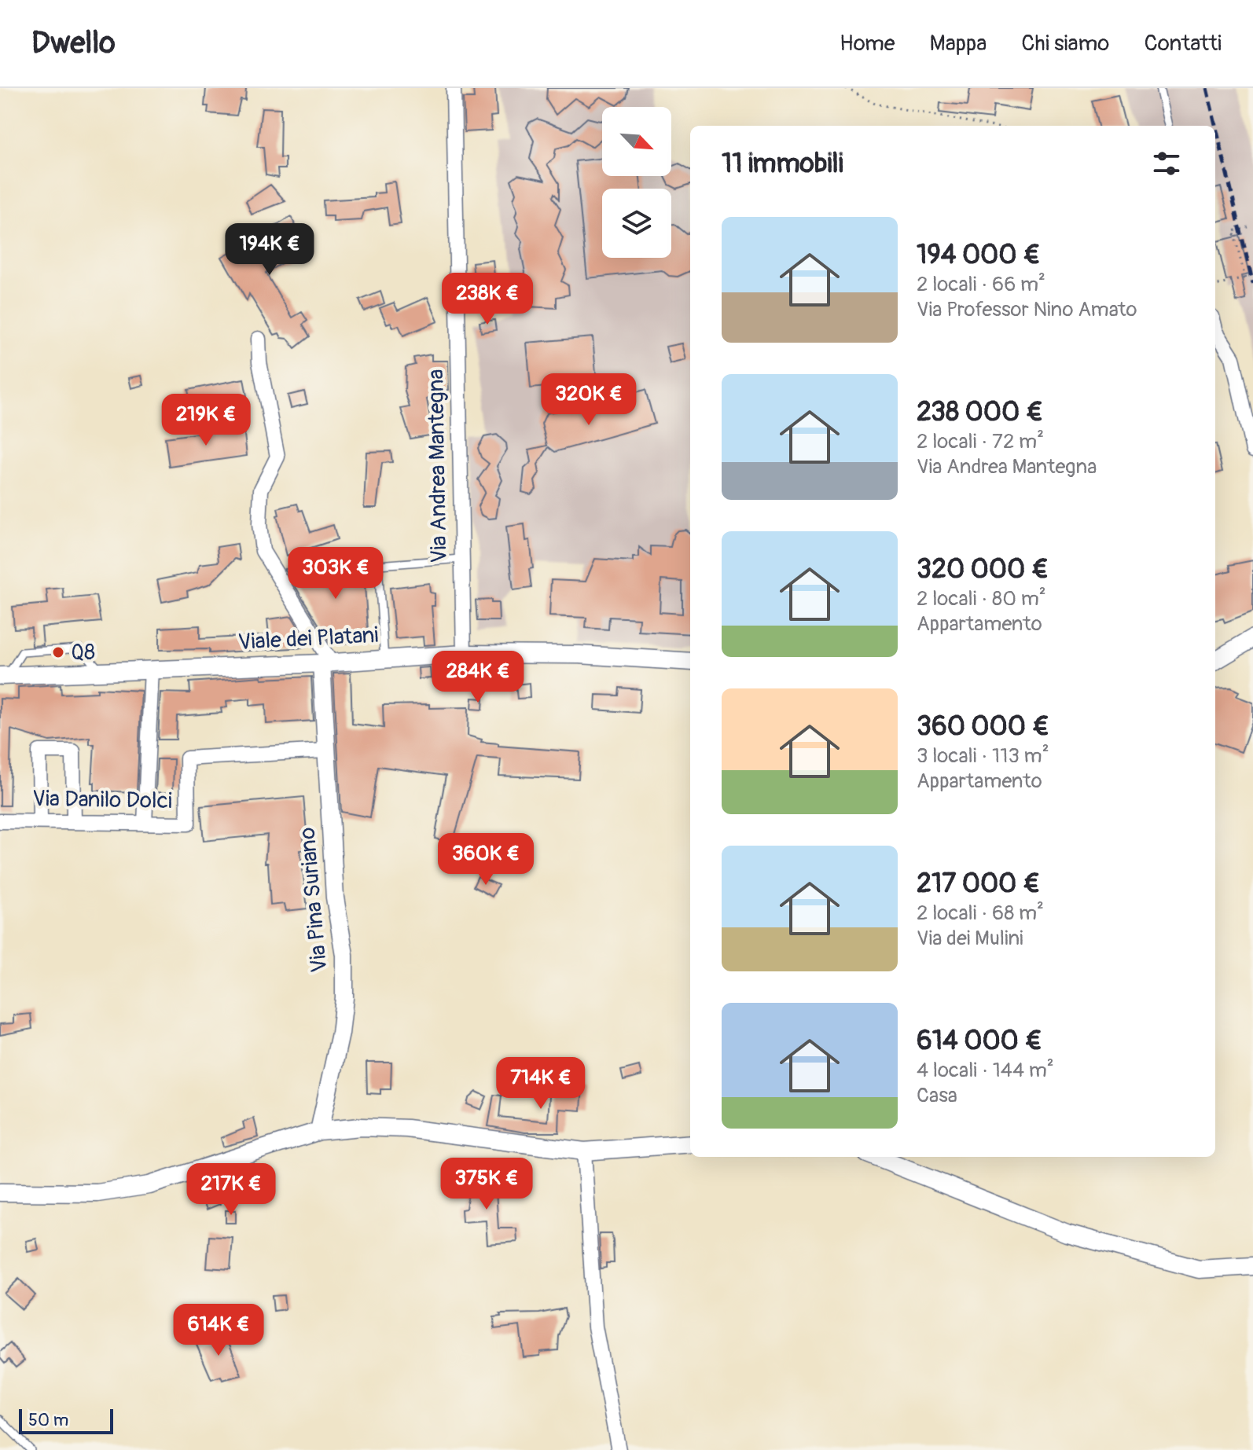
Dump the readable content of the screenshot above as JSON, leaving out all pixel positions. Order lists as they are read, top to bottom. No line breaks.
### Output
{"streets":{"street":["Via Andrea Mantegna","Viale dei Platani","Via Danilo Dolci","Via Pina Suriano"]},"crossings":[["Via Andrea Mantegna","Viale dei Platani"],["Viale dei Platani","Via Pina Suriano"],["Via Danilo Dolci","Via Pina Suriano"]],"places":["Q8"],"scale_bar":"50 m","north":"bottom right","page":{"header":"Dwello","nav":["Home","Mappa","Chi siamo","Contatti"],"heading":"11 immobili","list":[{"name":"194 000 €","note":"2 locali · 66 m² · Via Professor Nino Amato"},{"name":"238 000 €","note":"2 locali · 72 m² · Via Andrea Mantegna"},{"name":"320 000 €","note":"2 locali · 80 m² · Appartamento"},{"name":"360 000 €","note":"3 locali · 113 m² · Appartamento"},{"name":"217 000 €","note":"2 locali · 68 m² · Via dei Mulini"},{"name":"614 000 €","note":"4 locali · 144 m² · Casa"}],"price":["194K €","238K €","320K €","219K €","303K €","284K €","360K €","714K €","375K €","217K €","614K €"],"scale":"50 m"}}
